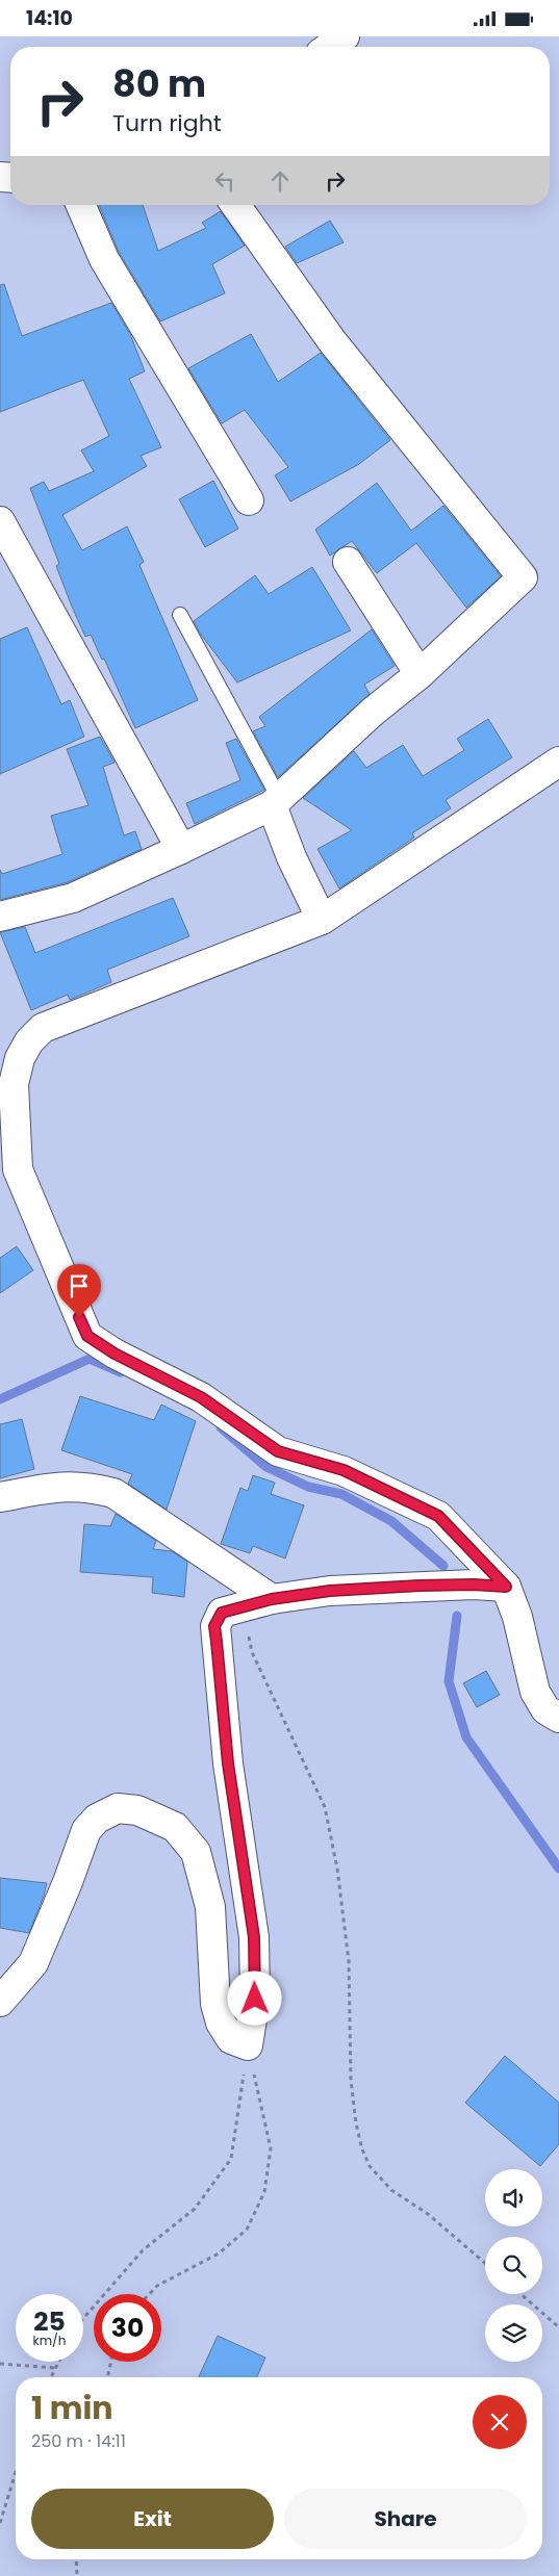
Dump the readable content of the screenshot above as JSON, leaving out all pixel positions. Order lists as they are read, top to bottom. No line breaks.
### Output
{"page":{"status":"14:10","turn":["80 m","Turn right"],"speed":"25 km/h","limit":"30","heading":["1 min","250 m · 14:11"],"buttons":["Exit","Share"]}}
